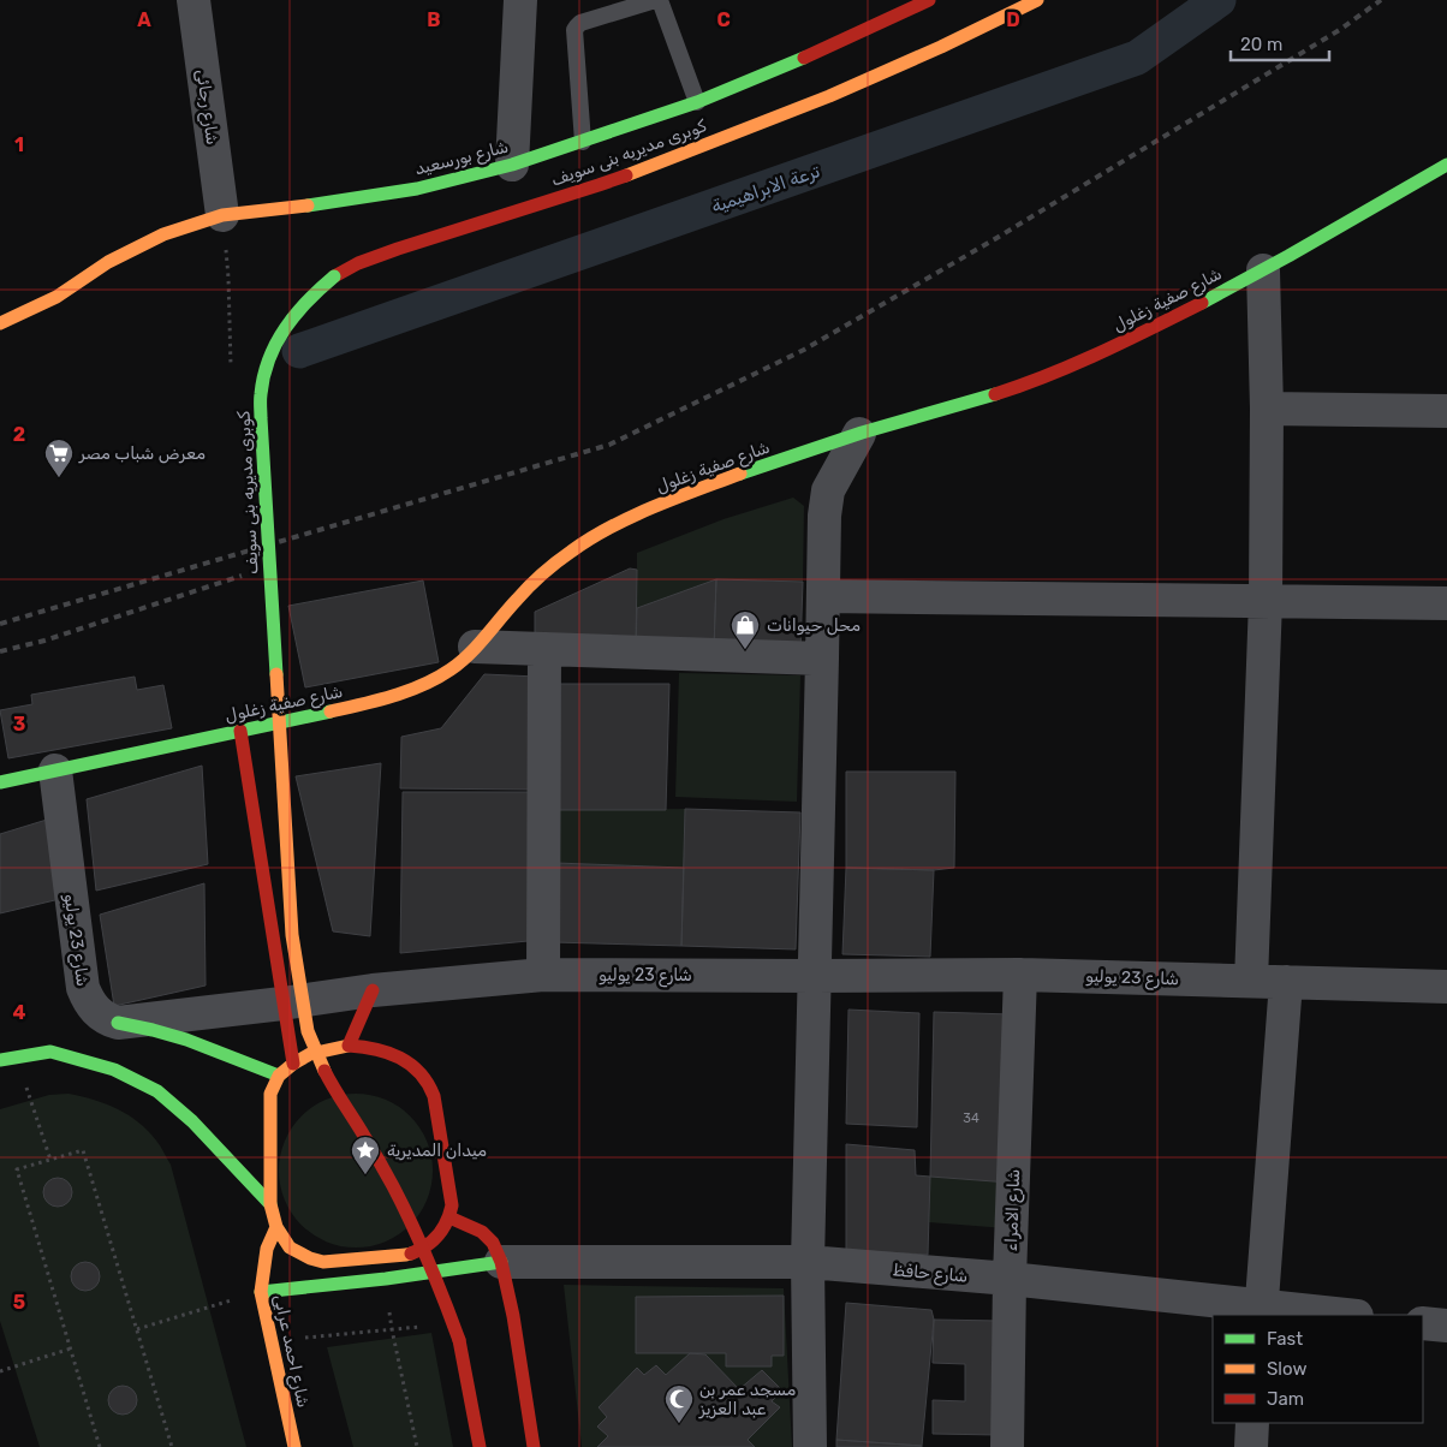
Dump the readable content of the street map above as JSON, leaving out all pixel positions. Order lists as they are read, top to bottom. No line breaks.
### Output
{"streets":{"main road":["كوبرى مديريه بنى سويف","شارع بورسعيد","شارع صفية زغلول","شارع احمد عرابى"],"street":["شارع رجائى","شارع 23 يوليو","شارع الامراء","شارع حافظ"]},"crossings":[["شارع رجائى","شارع بورسعيد"],["شارع صفية زغلول","شارع 23 يوليو"],["شارع 23 يوليو","شارع الامراء"],["شارع الامراء","شارع حافظ"]],"water":["ترعة الابراهيمية"],"places":{"supermarket":["معرض شباب مصر"],"shop":["محل حيوانات"],"place":["ميدان المديرية"],"mosque":["مسجد عمر بن عبد العزيز"]},"house_numbers":["34"],"legend":["Fast","Slow","Jam"],"scale_bar":"20 m","grid":{"columns":["A","B","C","D"],"rows":["1","2","3","4","5"]}}
